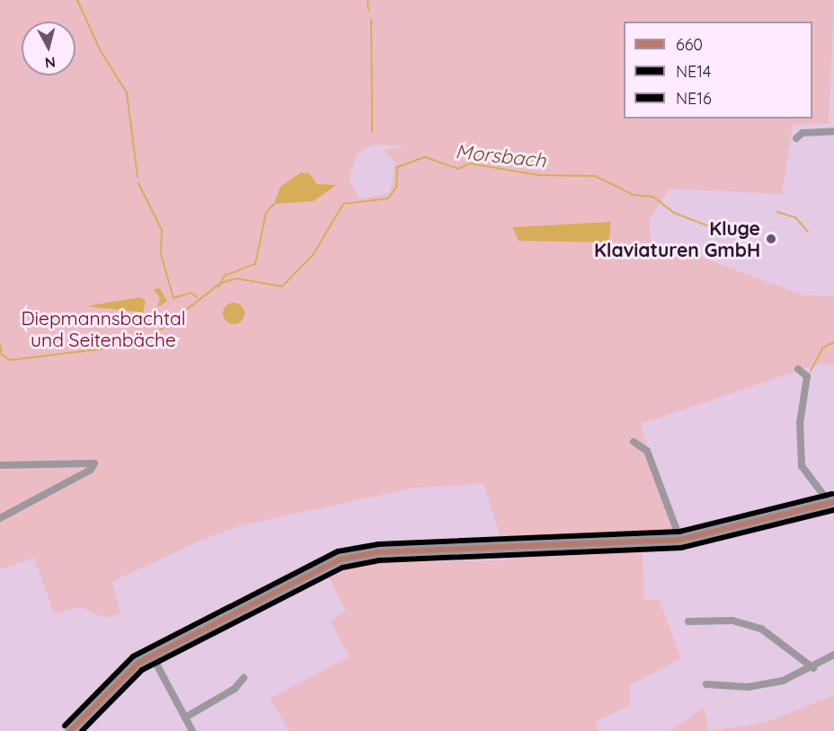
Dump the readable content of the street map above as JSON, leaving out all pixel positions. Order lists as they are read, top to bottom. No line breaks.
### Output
{"water":["Morsbach"],"parks":["Diepmannsbachtal und Seitenbäche"],"places":["Kluge Klaviaturen GmbH"],"lines":["transit line NE16","transit line 660","transit line NE14"],"legend":["660","NE14","NE16"],"north":"bottom"}
